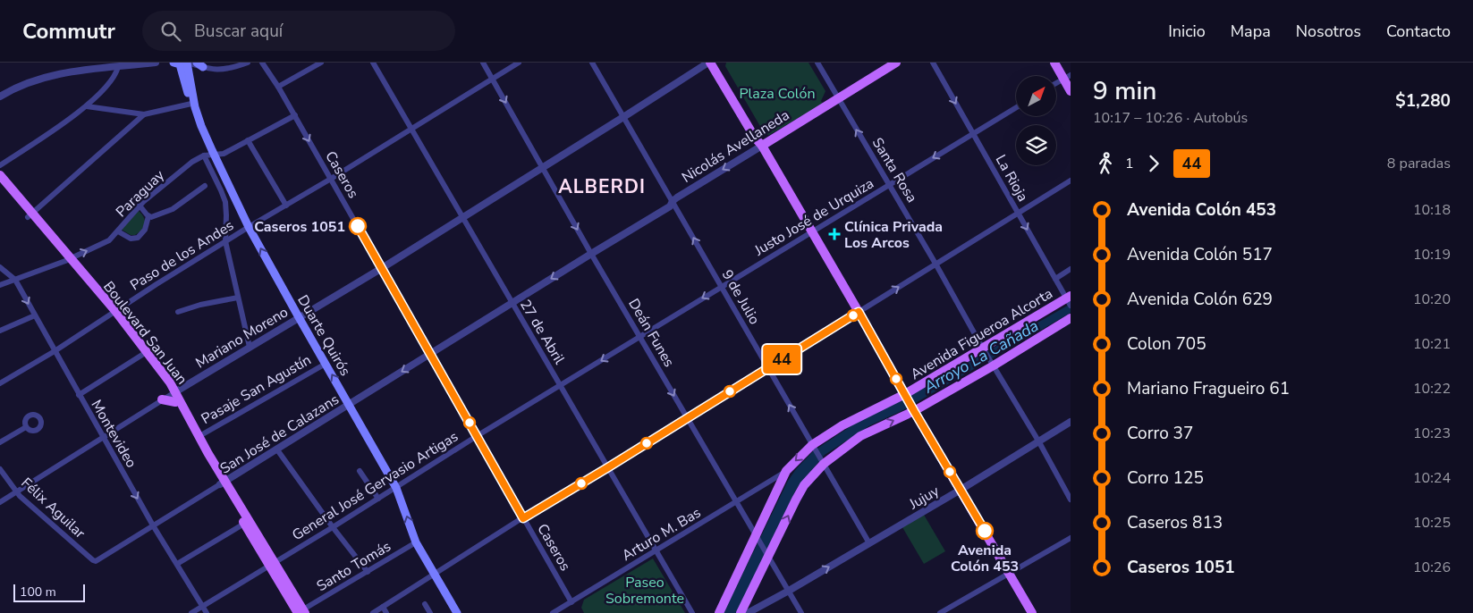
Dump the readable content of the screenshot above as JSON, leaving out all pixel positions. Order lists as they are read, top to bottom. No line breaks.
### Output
{"streets":{"main road":["Nicolás Avellaneda","Boulevard San Juan","Avenida Figueroa Alcorta","Duarte Quirós"],"street":["Santa Rosa","Caseros","La Rioja","Paraguay","Justo José de Urquiza","Paso de los Andes","9 de Julio","27 de Abril","Deán Funes","Mariano Moreno","Pasaje San Agustín","Montevideo","San José de Calazans","General José Gervasio Artigas","Jujuy","Félix Aguilar","Arturo M. Bas","Santo Tomás"]},"crossings":[["Nicolás Avellaneda","Santa Rosa"],["Nicolás Avellaneda","9 de Julio"],["Nicolás Avellaneda","Deán Funes"],["Nicolás Avellaneda","San José de Calazans"],["Santa Rosa","Justo José de Urquiza"],["Santa Rosa","Avenida Figueroa Alcorta"],["Santa Rosa","Jujuy"],["Caseros","Paso de los Andes"],["Caseros","Mariano Moreno"],["Caseros","San José de Calazans"],["Caseros","General José Gervasio Artigas"],["Caseros","Arturo M. Bas"],["La Rioja","Justo José de Urquiza"],["La Rioja","Avenida Figueroa Alcorta"],["Paraguay","Boulevard San Juan"],["Paraguay","Montevideo"],["Justo José de Urquiza","9 de Julio"],["Justo José de Urquiza","Deán Funes"],["Justo José de Urquiza","General José Gervasio Artigas"],["Paso de los Andes","27 de Abril"],["Paso de los Andes","Boulevard San Juan"],["Paso de los Andes","Deán Funes"],["Paso de los Andes","Duarte Quirós"],["Paso de los Andes","Montevideo"],["9 de Julio","Avenida Figueroa Alcorta"],["9 de Julio","Mariano Moreno"],["9 de Julio","Jujuy"],["27 de Abril","Mariano Moreno"],["27 de Abril","San José de Calazans"],["27 de Abril","General José Gervasio Artigas"],["27 de Abril","Arturo M. Bas"],["Boulevard San Juan","Mariano Moreno"],["Boulevard San Juan","Pasaje San Agustín"],["Boulevard San Juan","San José de Calazans"],["Boulevard San Juan","General José Gervasio Artigas"],["Boulevard San Juan","Santo Tomás"],["Deán Funes","Avenida Figueroa Alcorta"],["Deán Funes","Mariano Moreno"],["Deán Funes","San José de Calazans"],["Deán Funes","General José Gervasio Artigas"],["Deán Funes","Jujuy"],["Deán Funes","Arturo M. Bas"],["Avenida Figueroa Alcorta","Arturo M. Bas"],["Duarte Quirós","Mariano Moreno"],["Duarte Quirós","Pasaje San Agustín"],["Duarte Quirós","San José de Calazans"],["Duarte Quirós","General José Gervasio Artigas"],["Duarte Quirós","Santo Tomás"],["Montevideo","San José de Calazans"],["Montevideo","General José Gervasio Artigas"],["San José de Calazans","Félix Aguilar"]],"one_way":["La Rioja","Justo José de Urquiza","Deán Funes"],"districts":["ALBERDI"],"water":["Arroyo La Cañada"],"parks":["Plaza Colón","Paseo Sobremonte"],"places":{"other":["Caseros 1051","Avenida Colón 453"],"health":["Clínica Privada Los Arcos"]},"lines":["bus line 44"],"scale_bar":"100 m","north":"top right","page":{"header":"Commutr","search":"Buscar aquí","nav":["Inicio","Mapa","Nosotros","Contacto"],"on_map":"44","heading":["9 min","10:17 – 10:26 · Autobús","$1,280"],"legs":["1","44","8 paradas"],"list":[{"name":"Avenida Colón 453","value":"10:18"},{"name":"Avenida Colón 517","value":"10:19"},{"name":"Avenida Colón 629","value":"10:20"},{"name":"Colon 705","value":"10:21"},{"name":"Mariano Fragueiro 61","value":"10:22"},{"name":"Corro 37","value":"10:23"},{"name":"Corro 125","value":"10:24"},{"name":"Caseros 813","value":"10:25"},{"name":"Caseros 1051","value":"10:26"}],"scale":"100 m"}}
